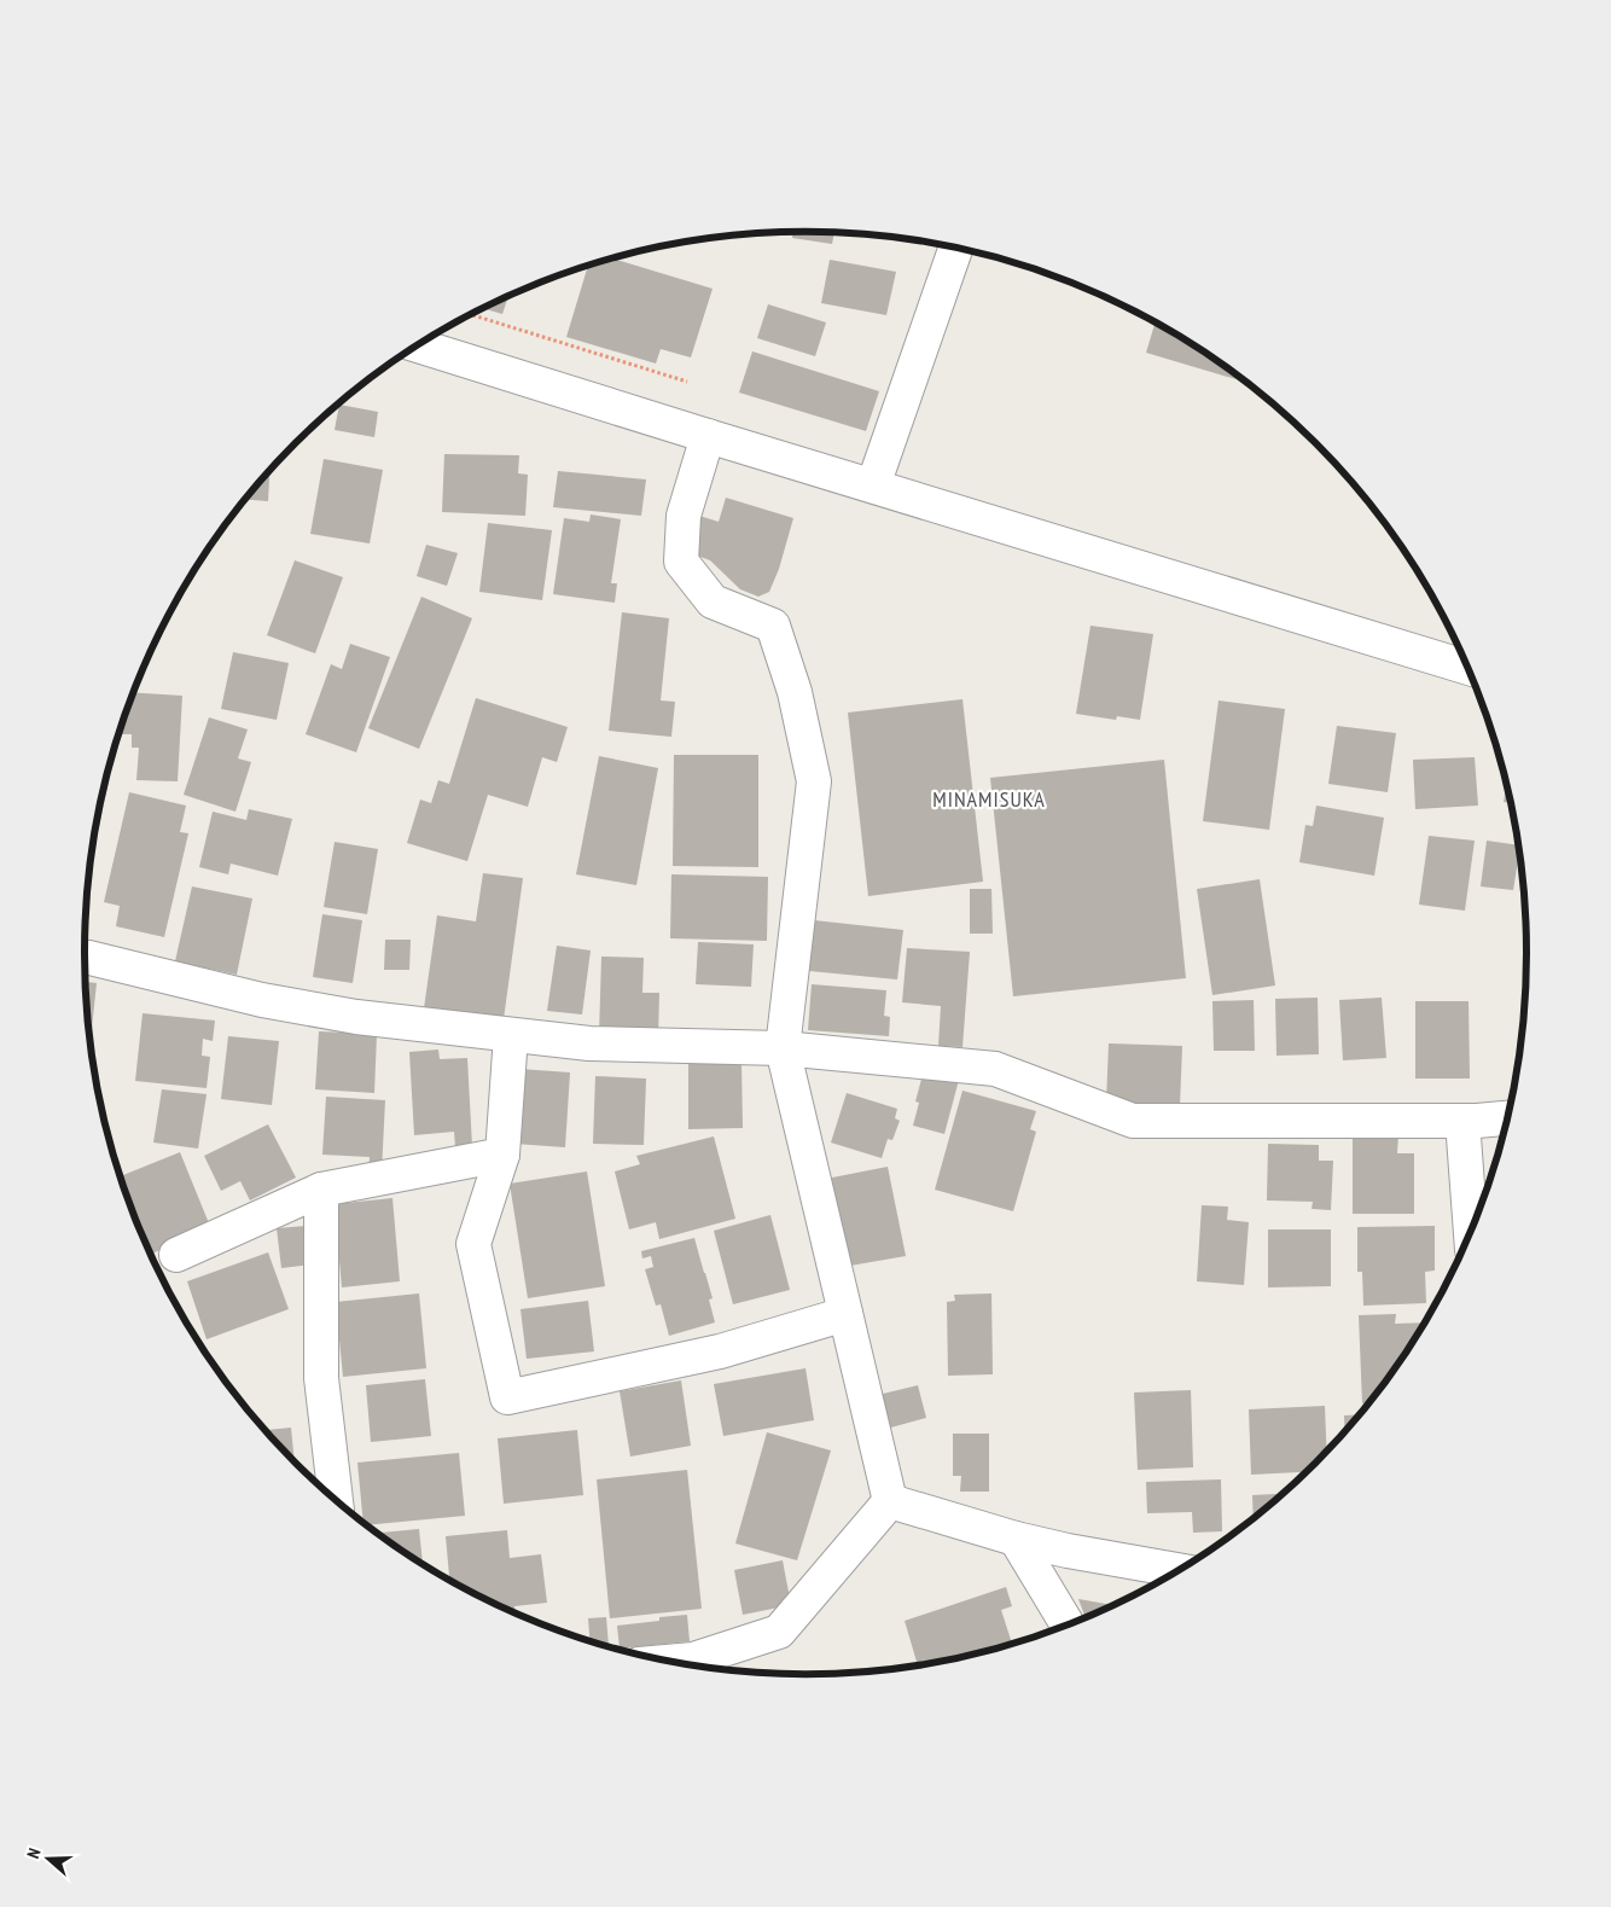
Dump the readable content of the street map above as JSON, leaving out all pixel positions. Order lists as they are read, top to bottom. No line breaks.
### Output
{"districts":["MINAMISUKA"],"north":"left"}
